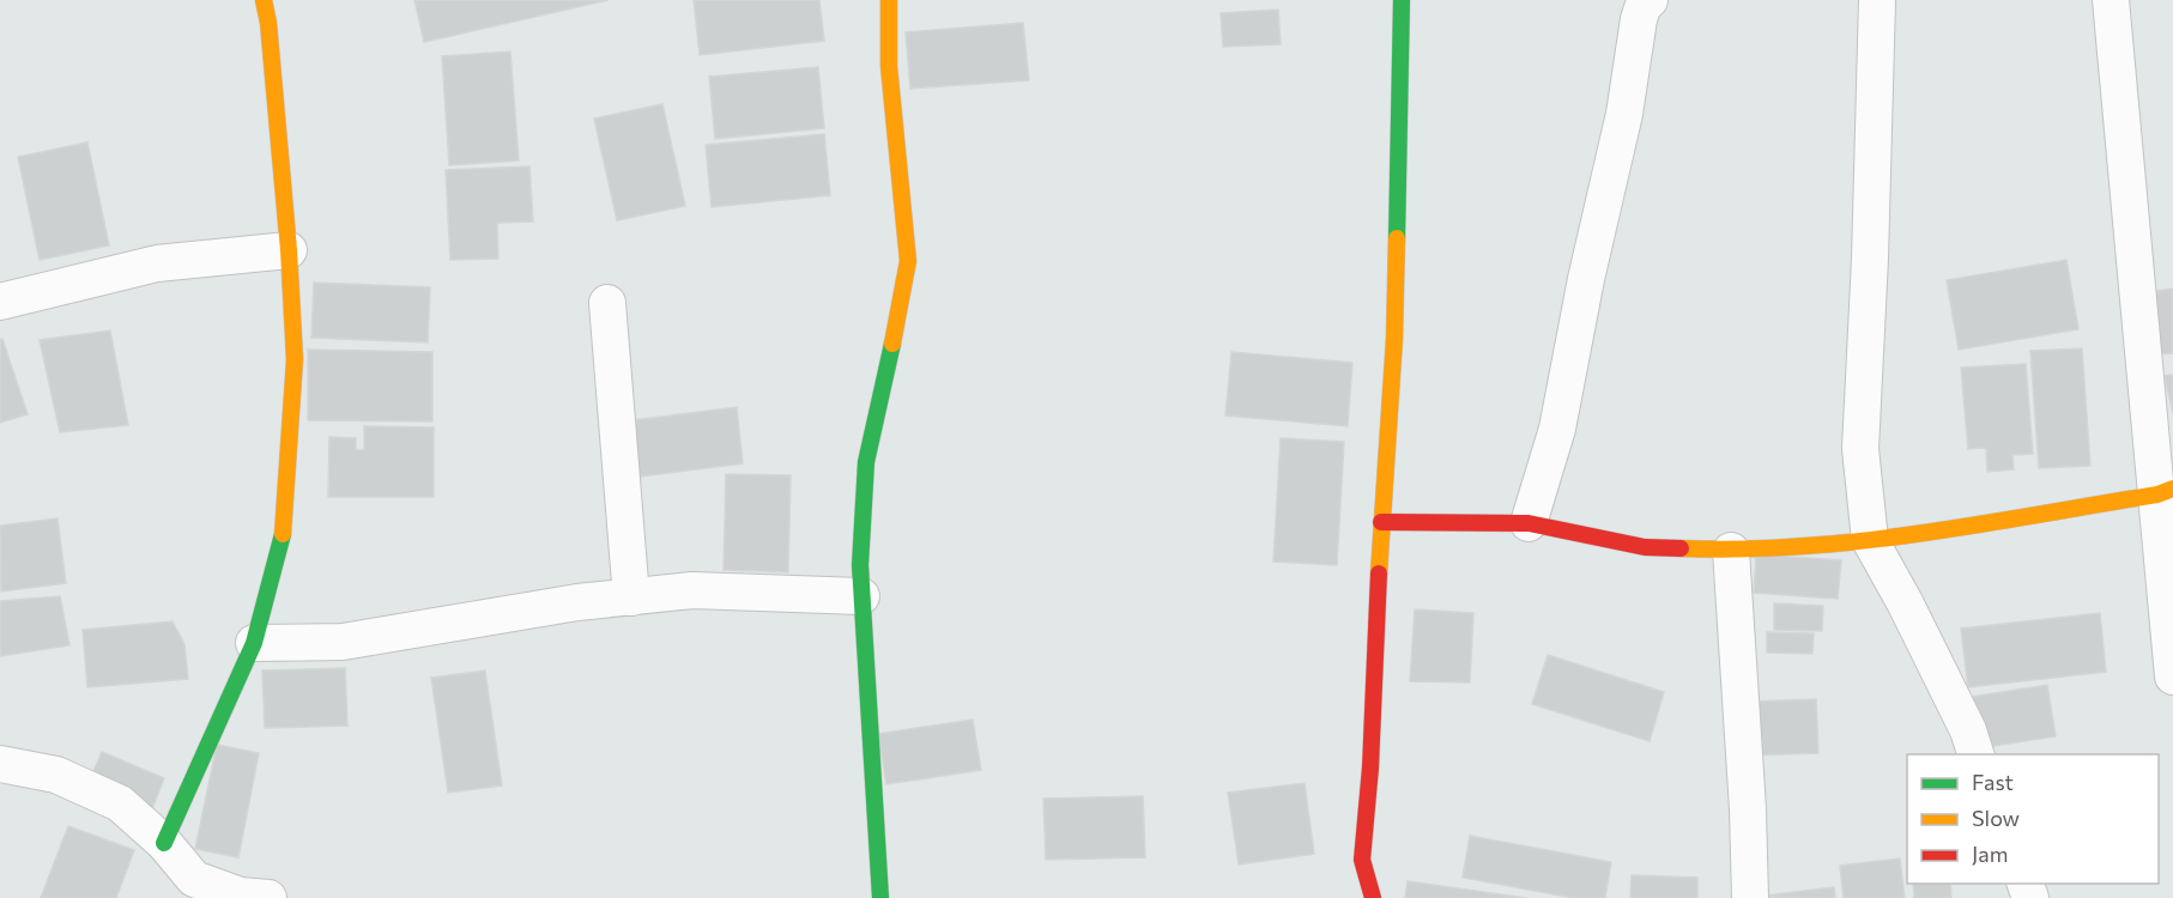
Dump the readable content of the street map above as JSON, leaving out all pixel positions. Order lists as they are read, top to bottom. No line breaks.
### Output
{"legend":["Fast","Slow","Jam"]}
